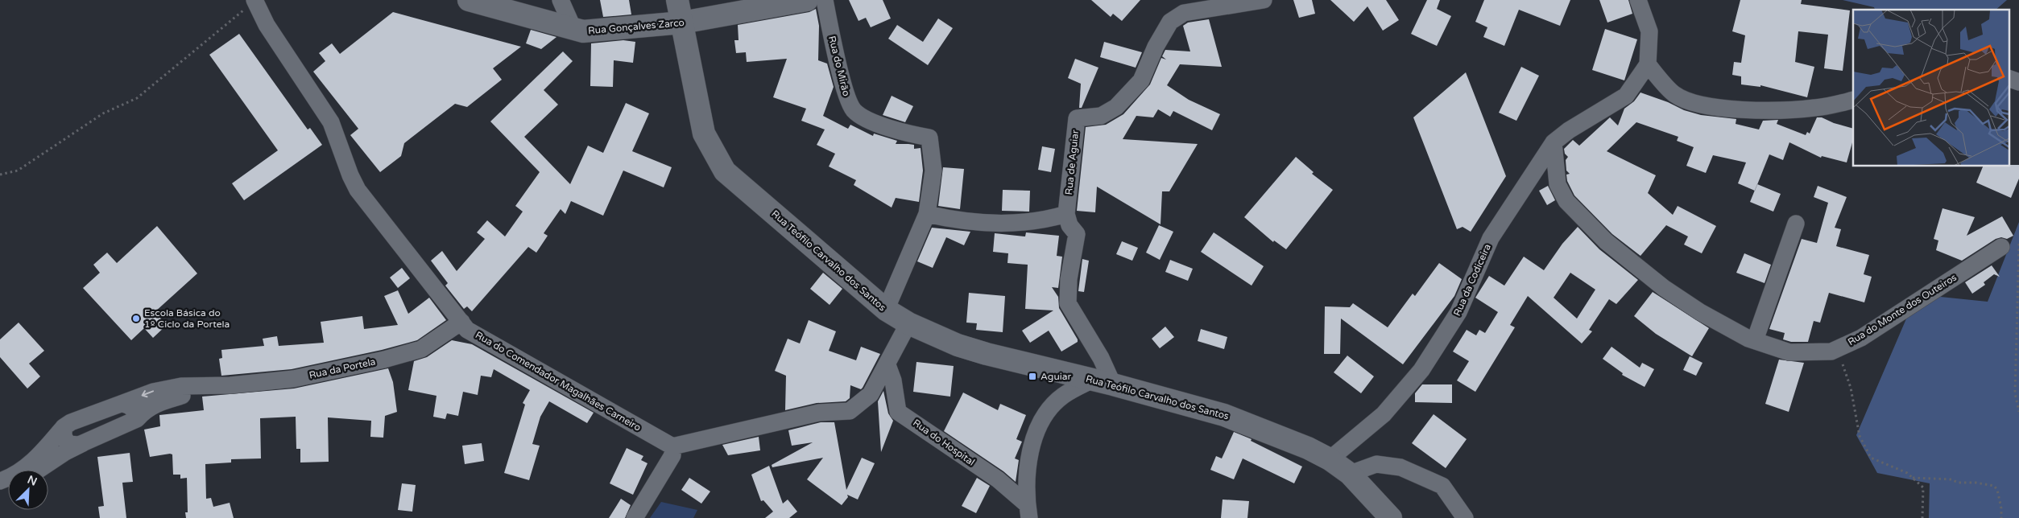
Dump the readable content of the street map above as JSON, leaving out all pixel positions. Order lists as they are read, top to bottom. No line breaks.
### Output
{"streets":{"main road":["Rua Gonçalves Zarco","Rua Teófilo Carvalho dos Santos"],"street":["Rua do Mirão","Rua de Aguiar","Rua da Codiceira","Rua do Monte dos Outeiros","Rua da Portela","Rua do Comendador Magalhães Carneiro","Rua do Hospital"]},"crossings":[["Rua Gonçalves Zarco","Rua Teófilo Carvalho dos Santos"],["Rua do Mirão","Rua Teófilo Carvalho dos Santos"],["Rua Teófilo Carvalho dos Santos","Rua da Codiceira"],["Rua da Codiceira","Rua do Monte dos Outeiros"],["Rua da Portela","Rua do Comendador Magalhães Carneiro"]],"places":{"other":["Escola Básica do 1º Ciclo da Portela"],"transit":["Aguiar"]},"north":"top right"}
